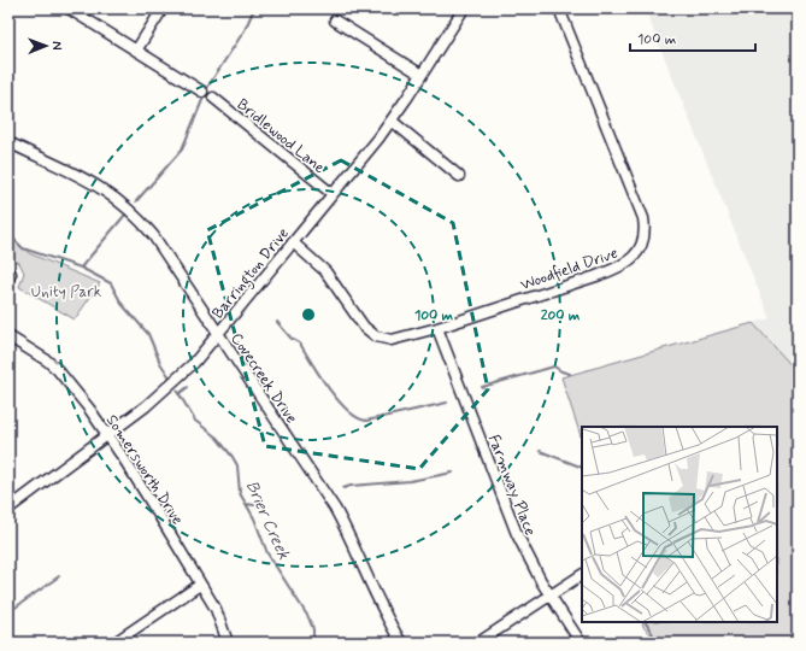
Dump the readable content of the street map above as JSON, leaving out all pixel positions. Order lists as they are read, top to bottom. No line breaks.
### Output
{"streets":{"street":["Bridlewood Lane","Woodfield Drive","Barrington Drive","Covecreek Drive","Somersworth Drive","Farmway Place"]},"crossings":[["Bridlewood Lane","Barrington Drive"],["Woodfield Drive","Barrington Drive"],["Woodfield Drive","Farmway Place"],["Barrington Drive","Covecreek Drive"],["Barrington Drive","Somersworth Drive"]],"water":["Brier Creek"],"parks":["Unity Park"],"scale_bar":"100 m","north":"right","rings":["100 m","200 m"]}
